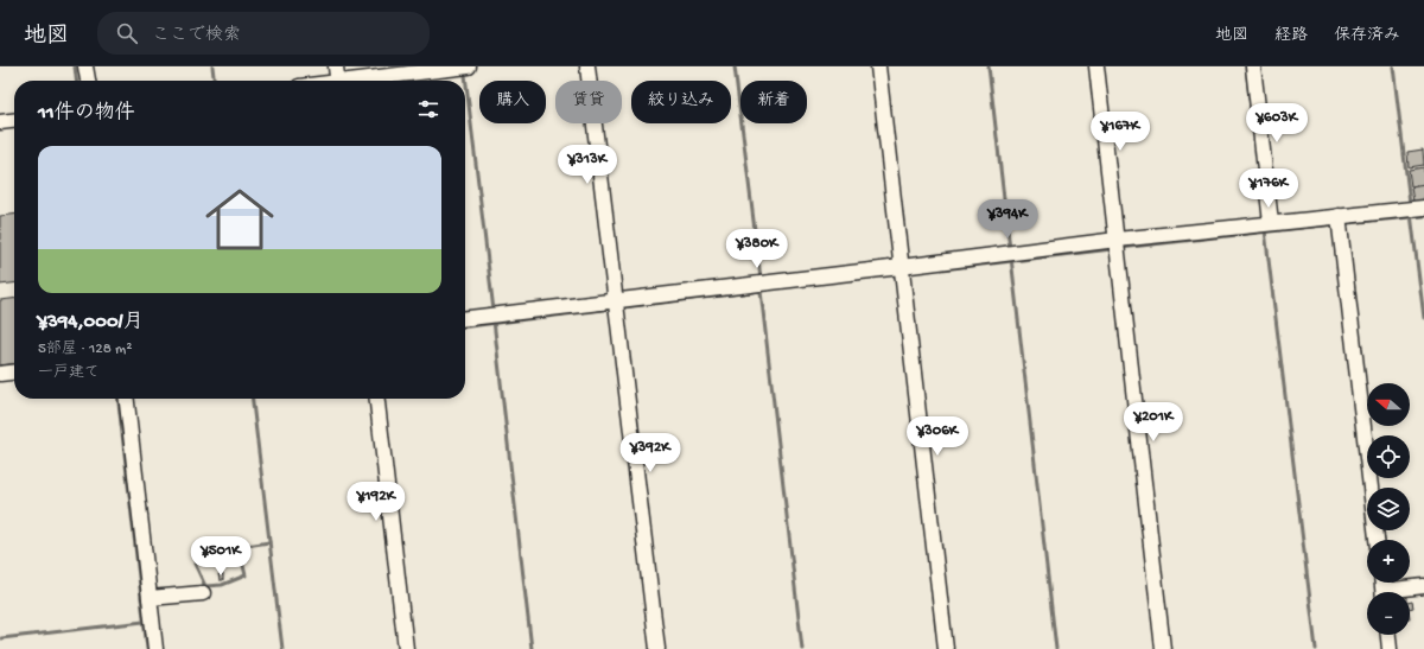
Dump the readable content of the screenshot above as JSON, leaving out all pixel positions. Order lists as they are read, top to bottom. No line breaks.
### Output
{"north":"left","page":{"header":"地図","search":"ここで検索","nav":["地図","経路","保存済み"],"chip":["購入","賃貸","絞り込み","新着"],"heading":"11件の物件","price":["¥603K","¥167K","¥313K","¥176K","¥394K","¥380K","¥201K","¥306K","¥392K","¥192K","¥501K"],"list":[{"name":"¥394,000/月","note":"5部屋 · 128 m² · 一戸建て"}],"map_buttons":["+","−"]}}
